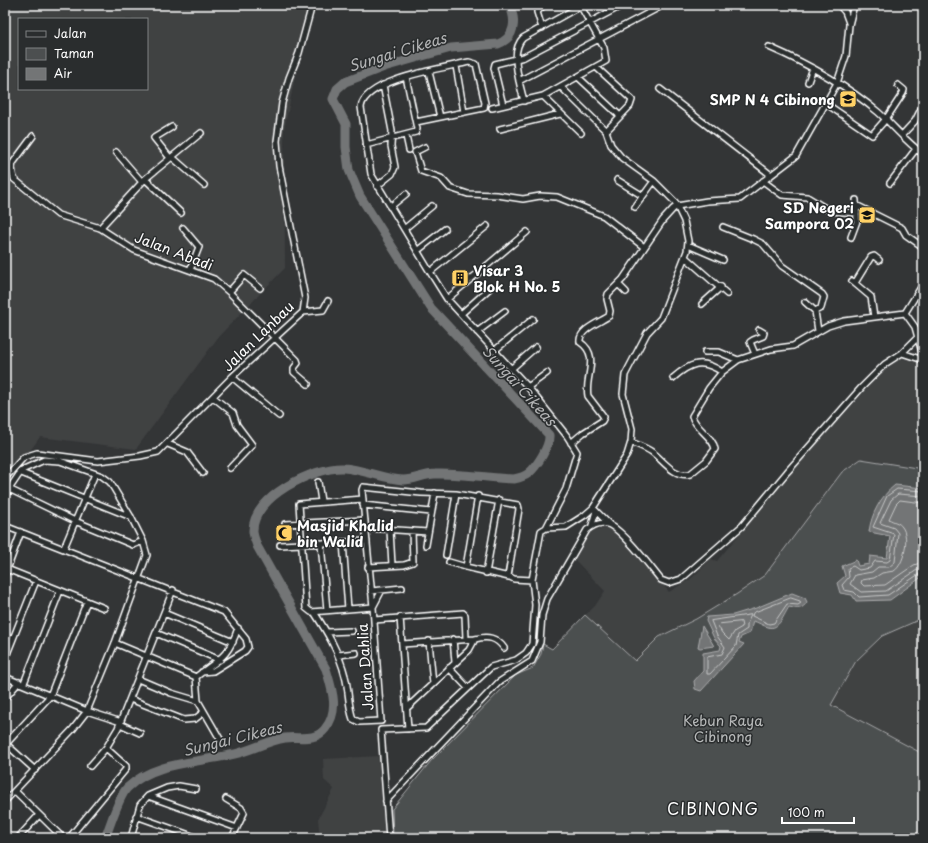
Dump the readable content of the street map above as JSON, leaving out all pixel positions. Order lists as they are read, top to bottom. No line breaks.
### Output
{"streets":{"street":["Jalan Abadi","Jalan Lanbau","Jalan Dahlia"]},"crossings":[["Jalan Abadi","Jalan Lanbau"]],"districts":["CIBINONG"],"water":["Sungai Cikeas"],"parks":["Kebun Raya Cibinong"],"places":{"school or university":["SMP N 4 Cibinong","SD Negeri Sampora 02"],"building":["Visar 3 Blok H No. 5"],"mosque":["Masjid Khalid bin Walid"]},"legend":["Jalan","Taman","Air"],"scale_bar":"100 m"}
